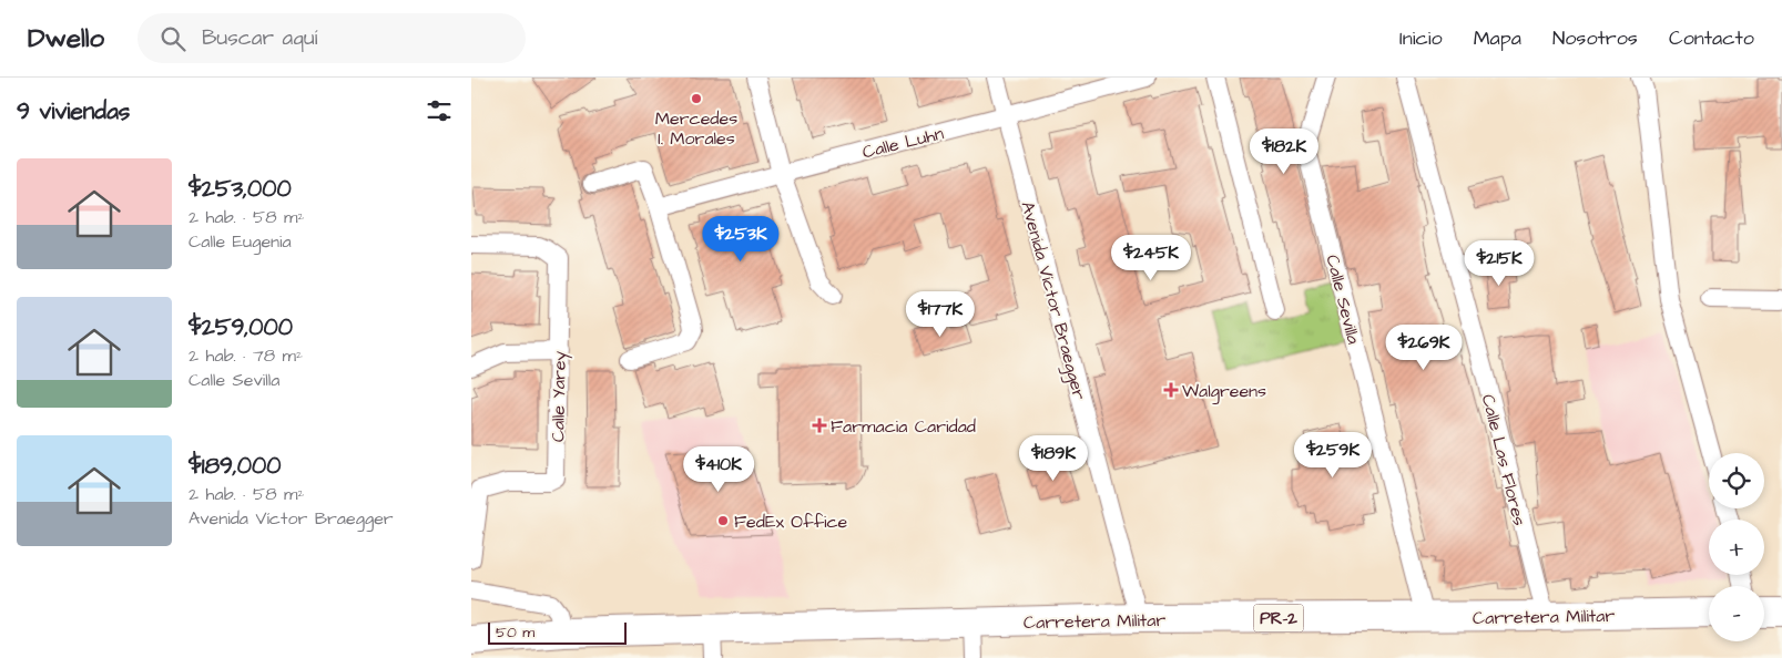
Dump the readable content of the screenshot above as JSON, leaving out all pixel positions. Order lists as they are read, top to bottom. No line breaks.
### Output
{"streets":{"main road":["Carretera Militar","PR-2"],"street":["Calle Luhn","Calle Sevilla","Avenida Víctor Braegger","Calle Yarey","Calle Las Flores"]},"crossings":[["Calle Luhn","Avenida Víctor Braegger"],["Calle Sevilla","Carretera Militar"],["Avenida Víctor Braegger","Carretera Militar"],["Calle Las Flores","Carretera Militar"]],"places":{"other":["Mercedes I. Morales","FedEx Office"],"health":["Walgreens","Farmacia Caridad"]},"scale_bar":"50 m","page":{"header":"Dwello","search":"Buscar aquí","nav":["Inicio","Mapa","Nosotros","Contacto"],"heading":"9 viviendas","price":["$182K","$253K","$245K","$215K","$177K","$269K","$259K","$189K","$410K"],"list":[{"name":"$253,000","note":"2 hab. · 58 m² · Calle Eugenia"},{"name":"$259,000","note":"2 hab. · 78 m² · Calle Sevilla"},{"name":"$189,000","note":"2 hab. · 58 m² · Avenida Víctor Braegger"}],"map_buttons":["+","−"],"scale":"50 m"}}
